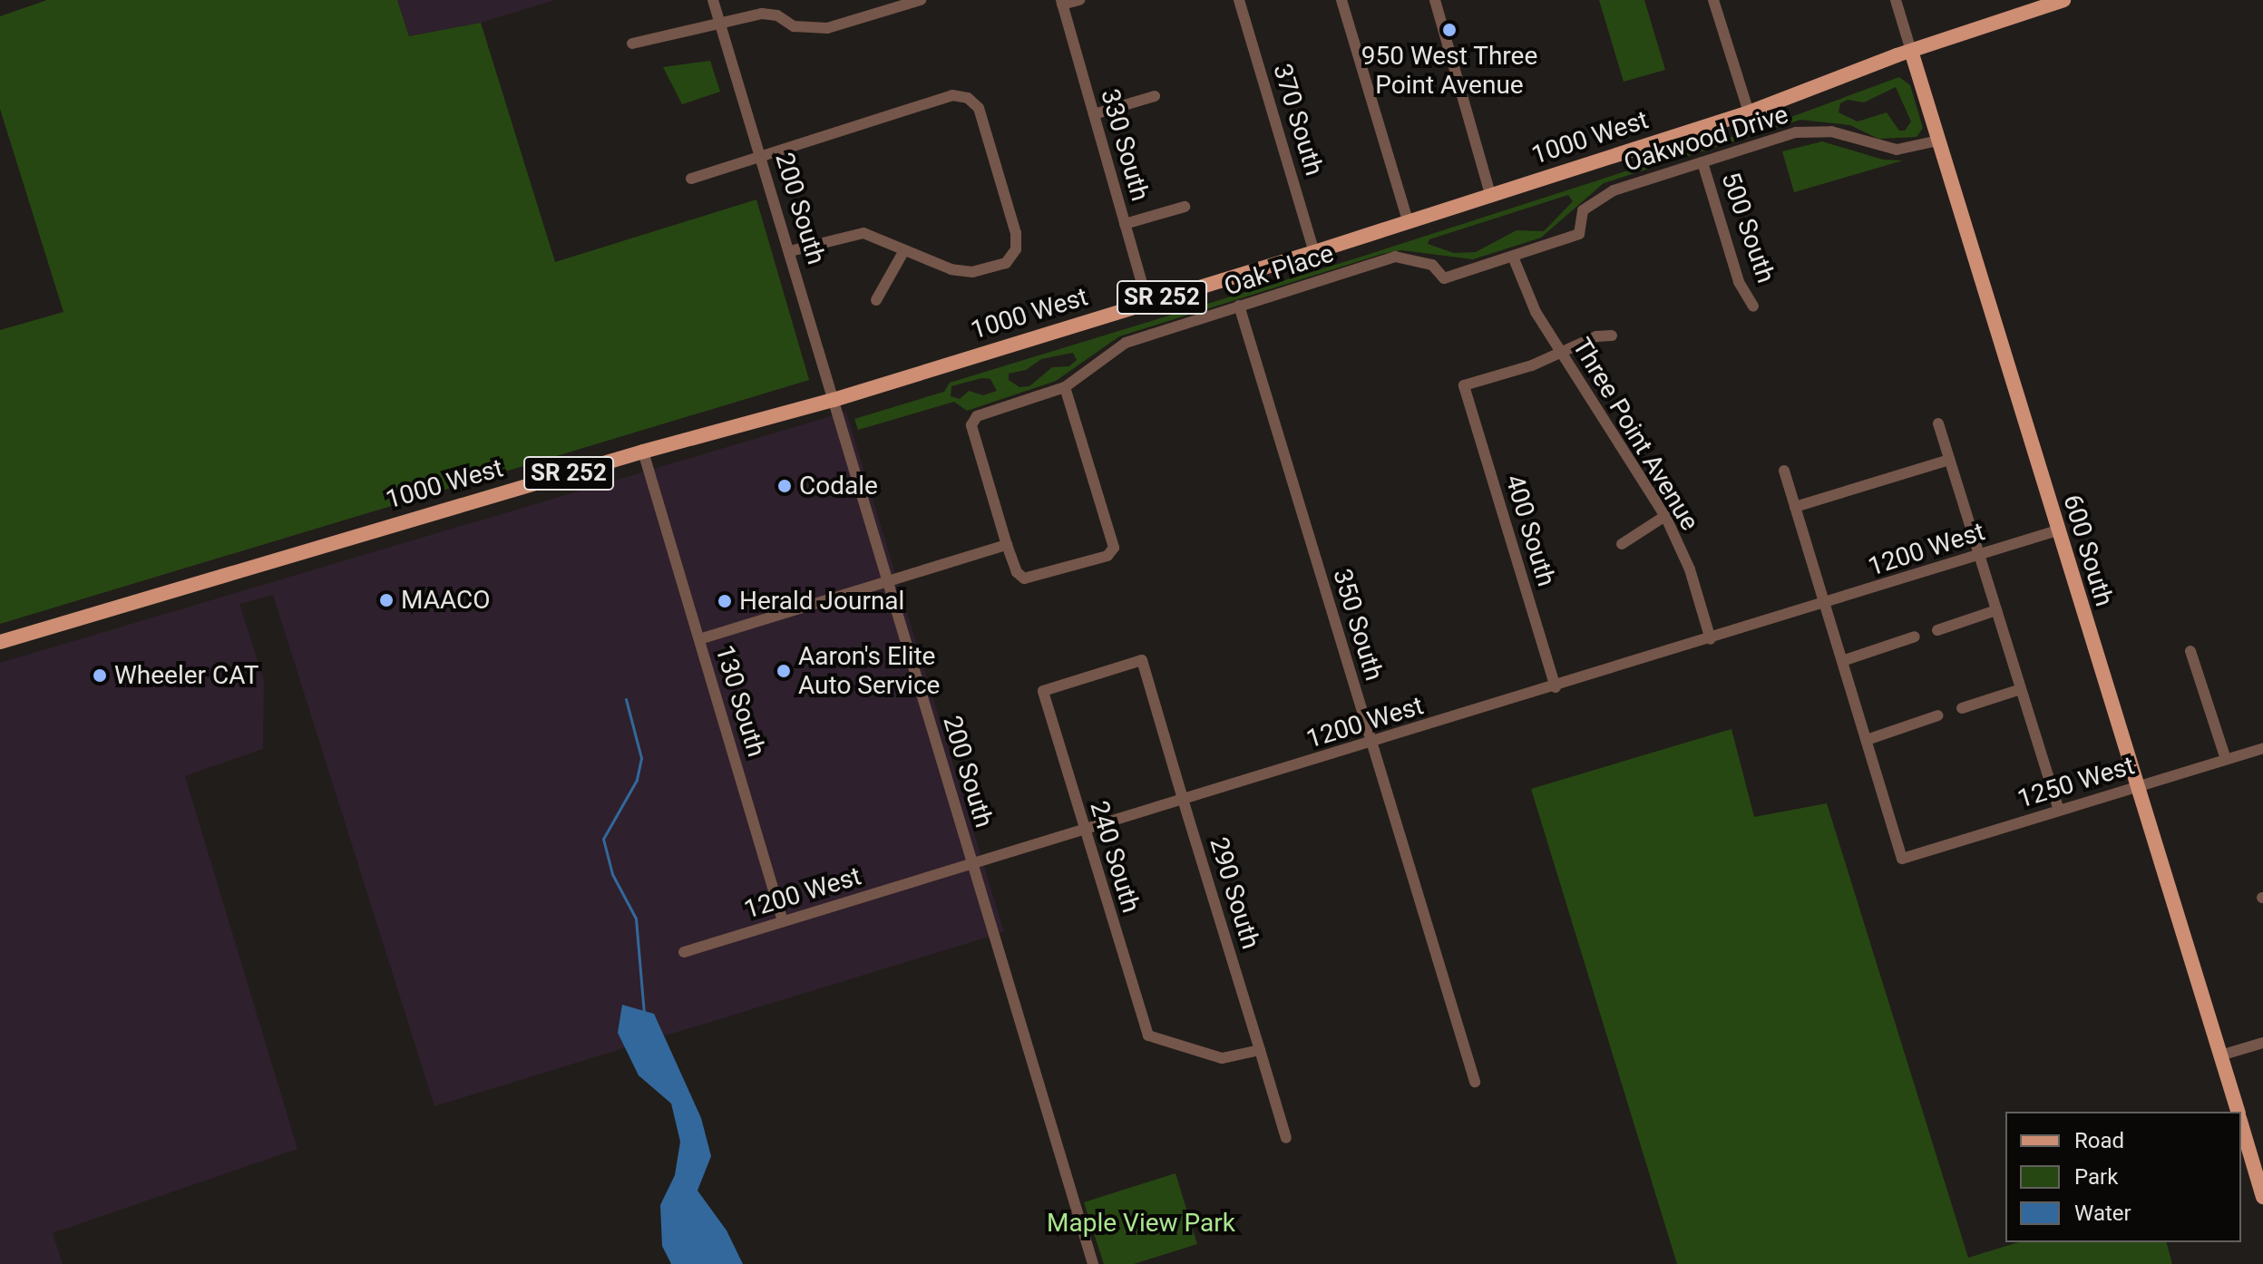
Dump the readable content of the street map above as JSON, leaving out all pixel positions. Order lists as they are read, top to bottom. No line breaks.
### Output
{"streets":{"main road":["1000 West","SR 252","600 South"],"street":["370 South","Oakwood Drive","330 South","200 South","500 South","Oak Place","Three Point Avenue","400 South","1200 West","350 South","130 South","1250 West","240 South","290 South"]},"crossings":[["370 South","1000 West"],["1000 West","330 South"],["1000 West","200 South"],["1000 West","600 South"],["1000 West","130 South"],["Oakwood Drive","500 South"],["Oakwood Drive","Oak Place"],["Oakwood Drive","Three Point Avenue"],["Oakwood Drive","600 South"],["200 South","1200 West"],["Oak Place","Three Point Avenue"],["Oak Place","350 South"],["Three Point Avenue","400 South"],["Three Point Avenue","1200 West"],["400 South","1200 West"],["1200 West","600 South"],["1200 West","350 South"],["1200 West","130 South"],["1200 West","240 South"],["1200 West","290 South"],["600 South","1250 West"],["240 South","290 South"]],"parks":["Maple View Park"],"places":["950 West Three Point Avenue","Codale","MAACO","Herald Journal","Aaron's Elite Auto Service","Wheeler CAT"],"legend":["Road","Park","Water"]}
